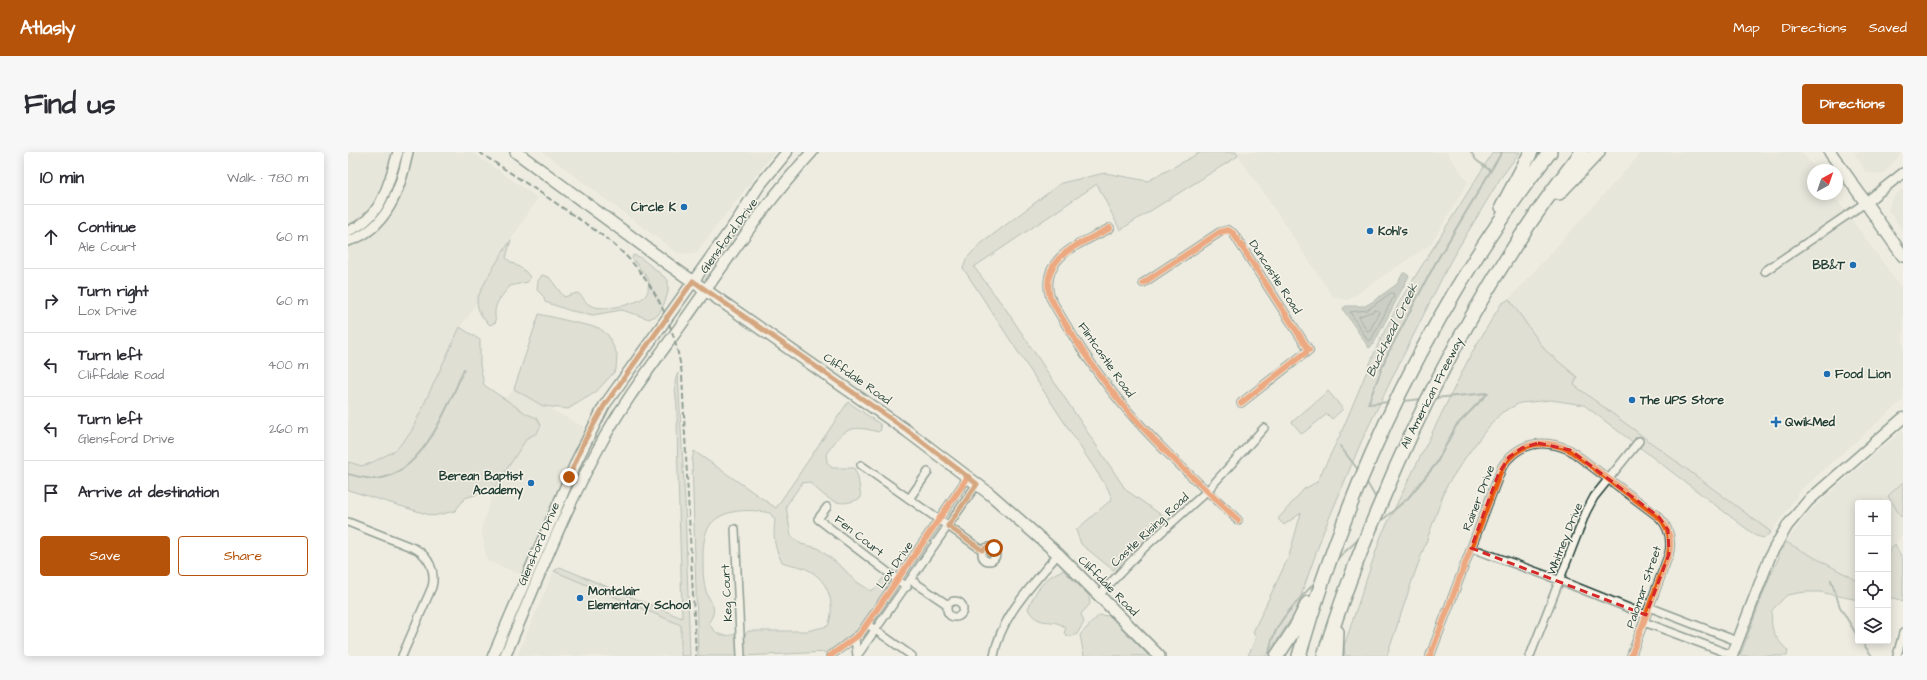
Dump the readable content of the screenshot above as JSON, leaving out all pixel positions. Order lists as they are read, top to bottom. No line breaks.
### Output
{"streets":{"highway":["All American Freeway"],"main road":["Glensford Drive","Cliffdale Road"],"street":["Duncastle Road","Flintcastle Road","Rainer Drive","Castle Rising Road","Fen Court","Whitney Drive","Lox Drive","Palomar Street","Keg Court"]},"crossings":[["Glensford Drive","Cliffdale Road"],["Flintcastle Road","Castle Rising Road"],["Cliffdale Road","Castle Rising Road"],["Cliffdale Road","Lox Drive"],["Rainer Drive","Whitney Drive"],["Rainer Drive","Palomar Street"],["Fen Court","Lox Drive"],["Whitney Drive","Palomar Street"]],"water":["Buckhead Creek"],"places":{"other":["Circle K","Kohl's","BB&T","Food Lion","The UPS Store","Berean Baptist Academy","Montclair Elementary School"],"health":["QwikMed"]},"north":"top right","page":{"header":"Atlasly","nav":["Map","Directions","Saved"],"buttons":["Directions",["Save","Share"]],"title":"Find us","heading":["10 min","Walk · 780 m"],"list":[["Continue","Ale Court","60 m"],["Turn right","Lox Drive","60 m"],["Turn left","Cliffdale Road","400 m"],["Turn left","Glensford Drive","260 m"],"Arrive at destination"],"map_buttons":["+","−"]}}
